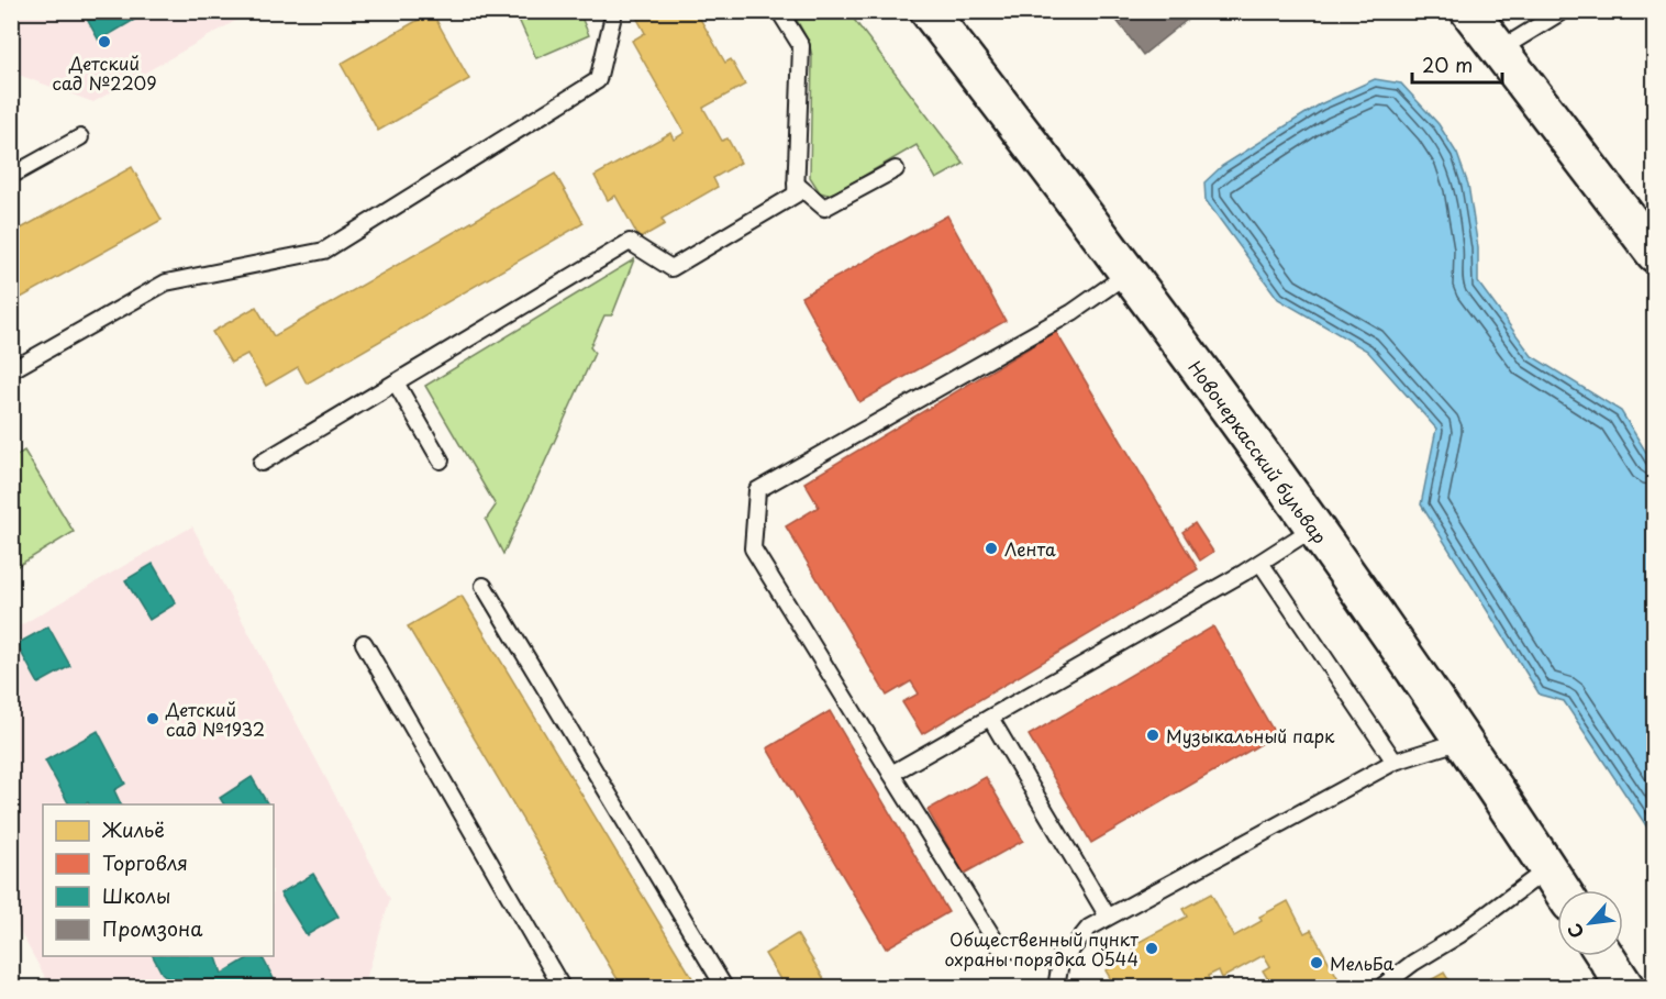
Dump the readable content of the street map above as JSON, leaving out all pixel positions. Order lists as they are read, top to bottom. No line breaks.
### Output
{"streets":{"street":["Новочеркасский бульвар"]},"places":["Детский сад №2209","Лента","Детский сад №1932","Музыкальный парк","Общественный пункт охраны порядка 0544","МельБа"],"legend":["Жильё","Торговля","Школы","Промзона"],"scale_bar":"20 m","north":"bottom left"}
